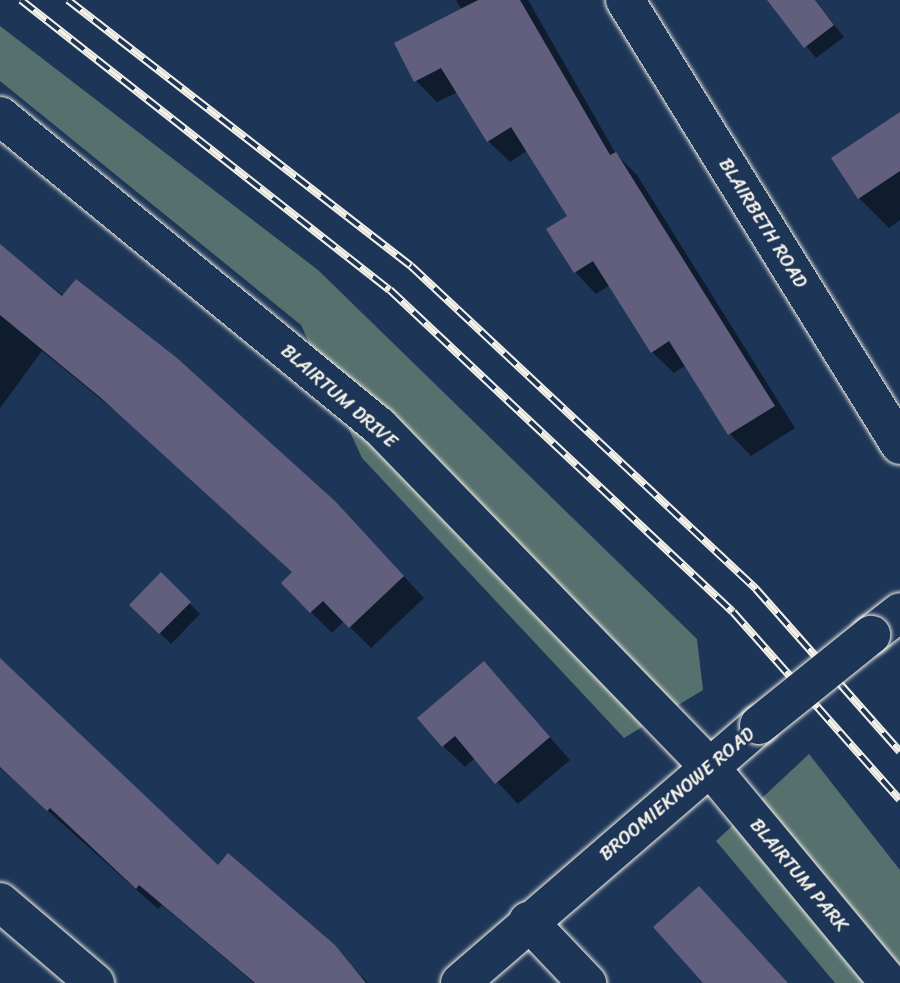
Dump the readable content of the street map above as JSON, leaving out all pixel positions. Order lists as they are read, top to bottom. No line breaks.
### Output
{"streets":{"street":["BLAIRBETH ROAD","BLAIRTUM DRIVE","BROOMIEKNOWE ROAD","BLAIRTUM PARK"]},"crossings":[["BLAIRTUM DRIVE","BROOMIEKNOWE ROAD"],["BLAIRTUM DRIVE","BLAIRTUM PARK"],["BROOMIEKNOWE ROAD","BLAIRTUM PARK"]]}
